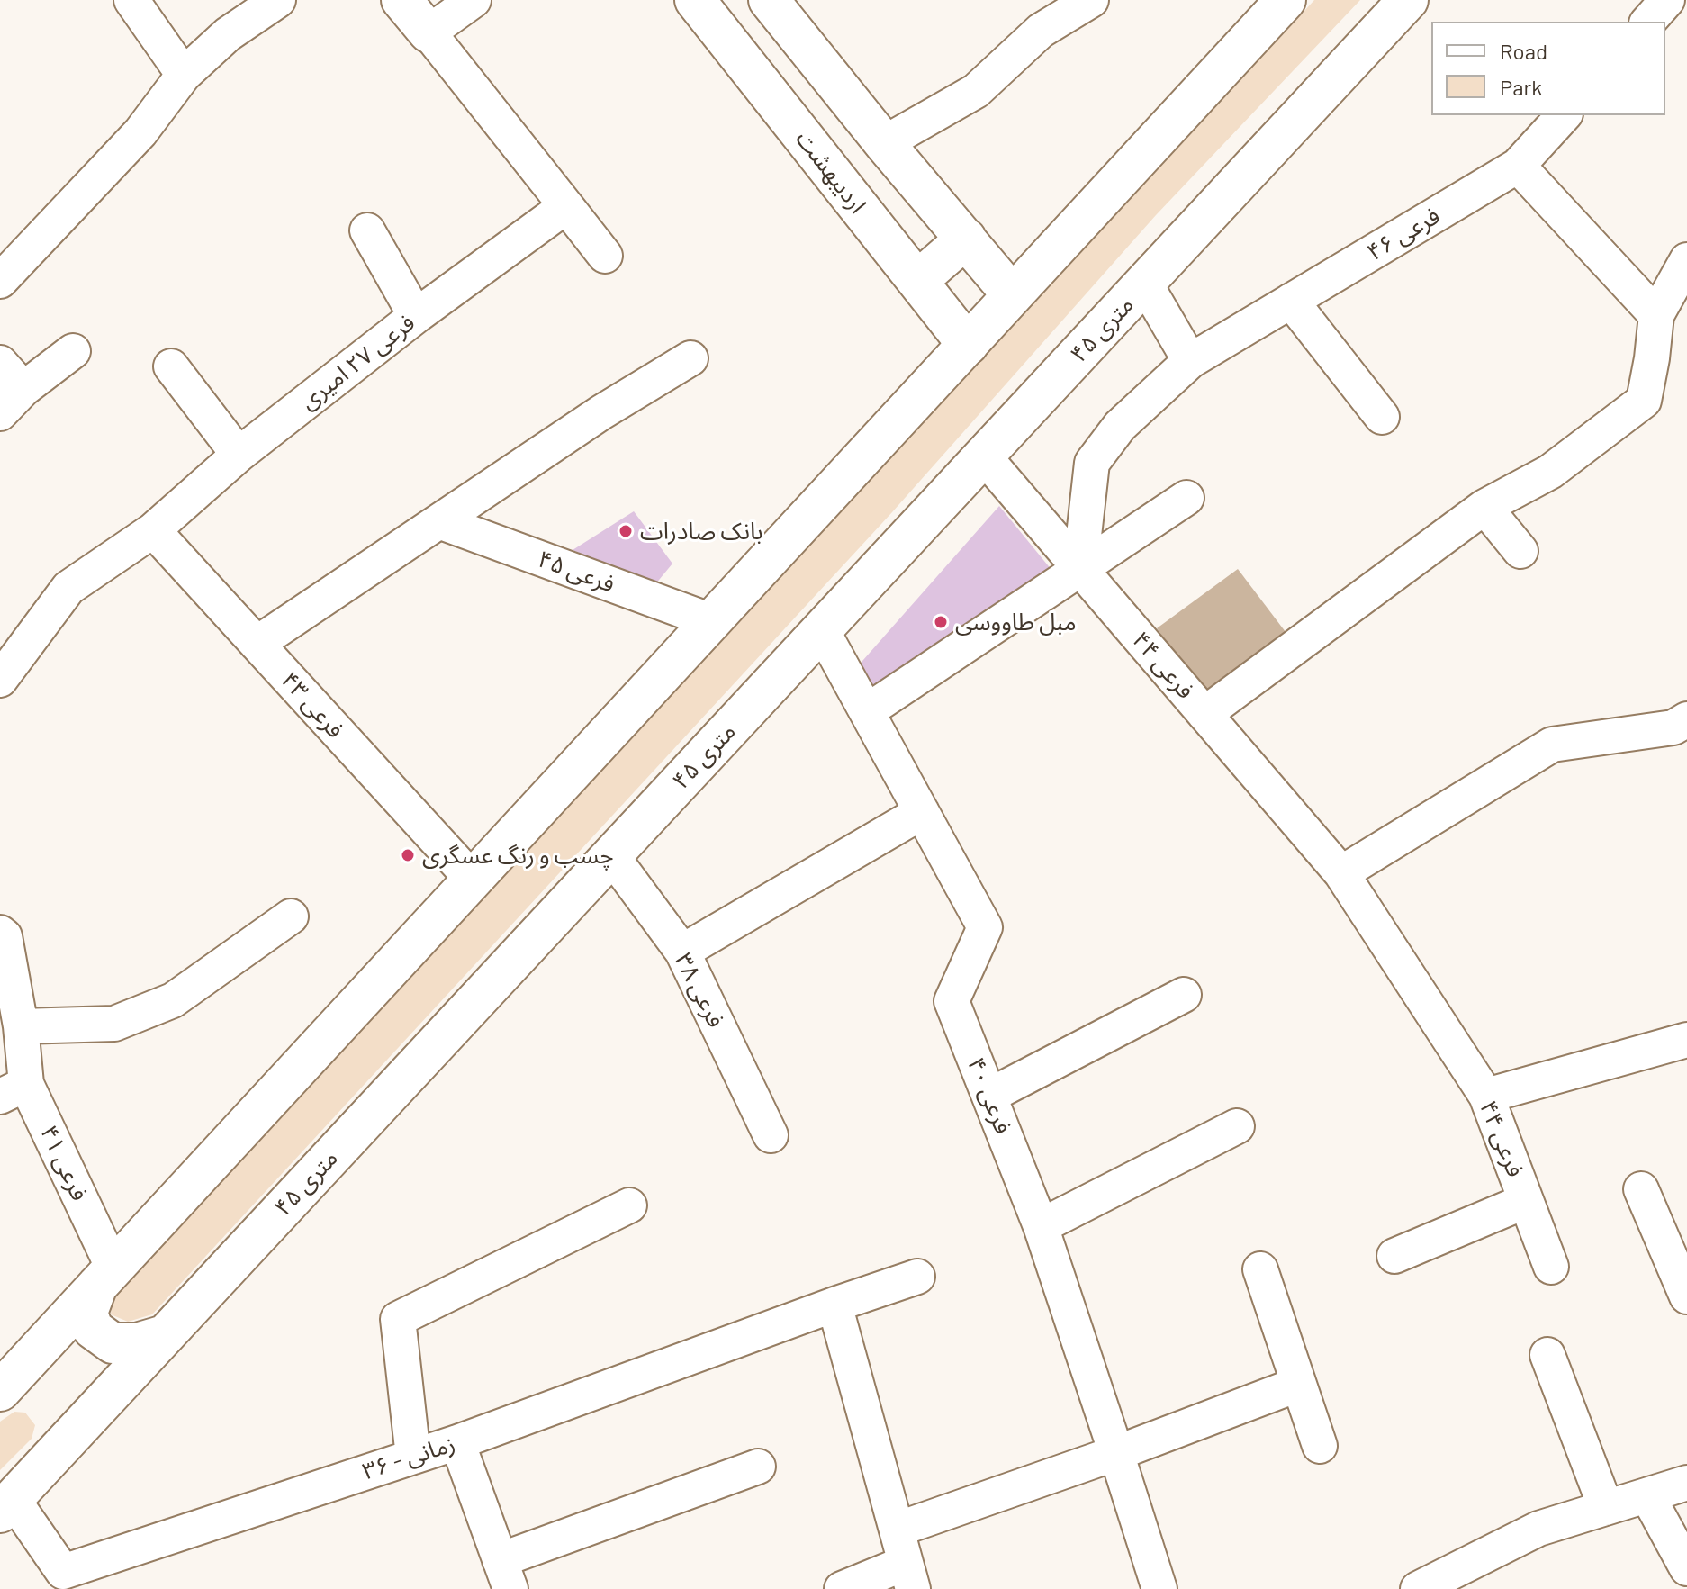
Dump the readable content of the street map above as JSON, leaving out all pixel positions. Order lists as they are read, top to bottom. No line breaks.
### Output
{"streets":{"main road":["اردیبهشت","۴۵ متری"],"street":["فرعی ۴۶","فرعی ۲۷ امیری","فرعی ۴۵","فرعی ۴۴","فرعی ۴۳","فرعی ۳۸","فرعی ۴۰","فرعی ۴۱","۳۶ - زمانی"]},"crossings":[["فرعی ۴۶","فرعی ۴۴"],["۴۵ متری","فرعی ۴۴"],["۴۵ متری","فرعی ۳۸"],["۴۵ متری","فرعی ۴۰"],["۴۵ متری","۳۶ - زمانی"],["فرعی ۲۷ امیری","فرعی ۴۳"]],"places":["بانک صادرات","مبل طاووسی","چسب و رنگ عسگری"],"legend":["Road","Park"]}
